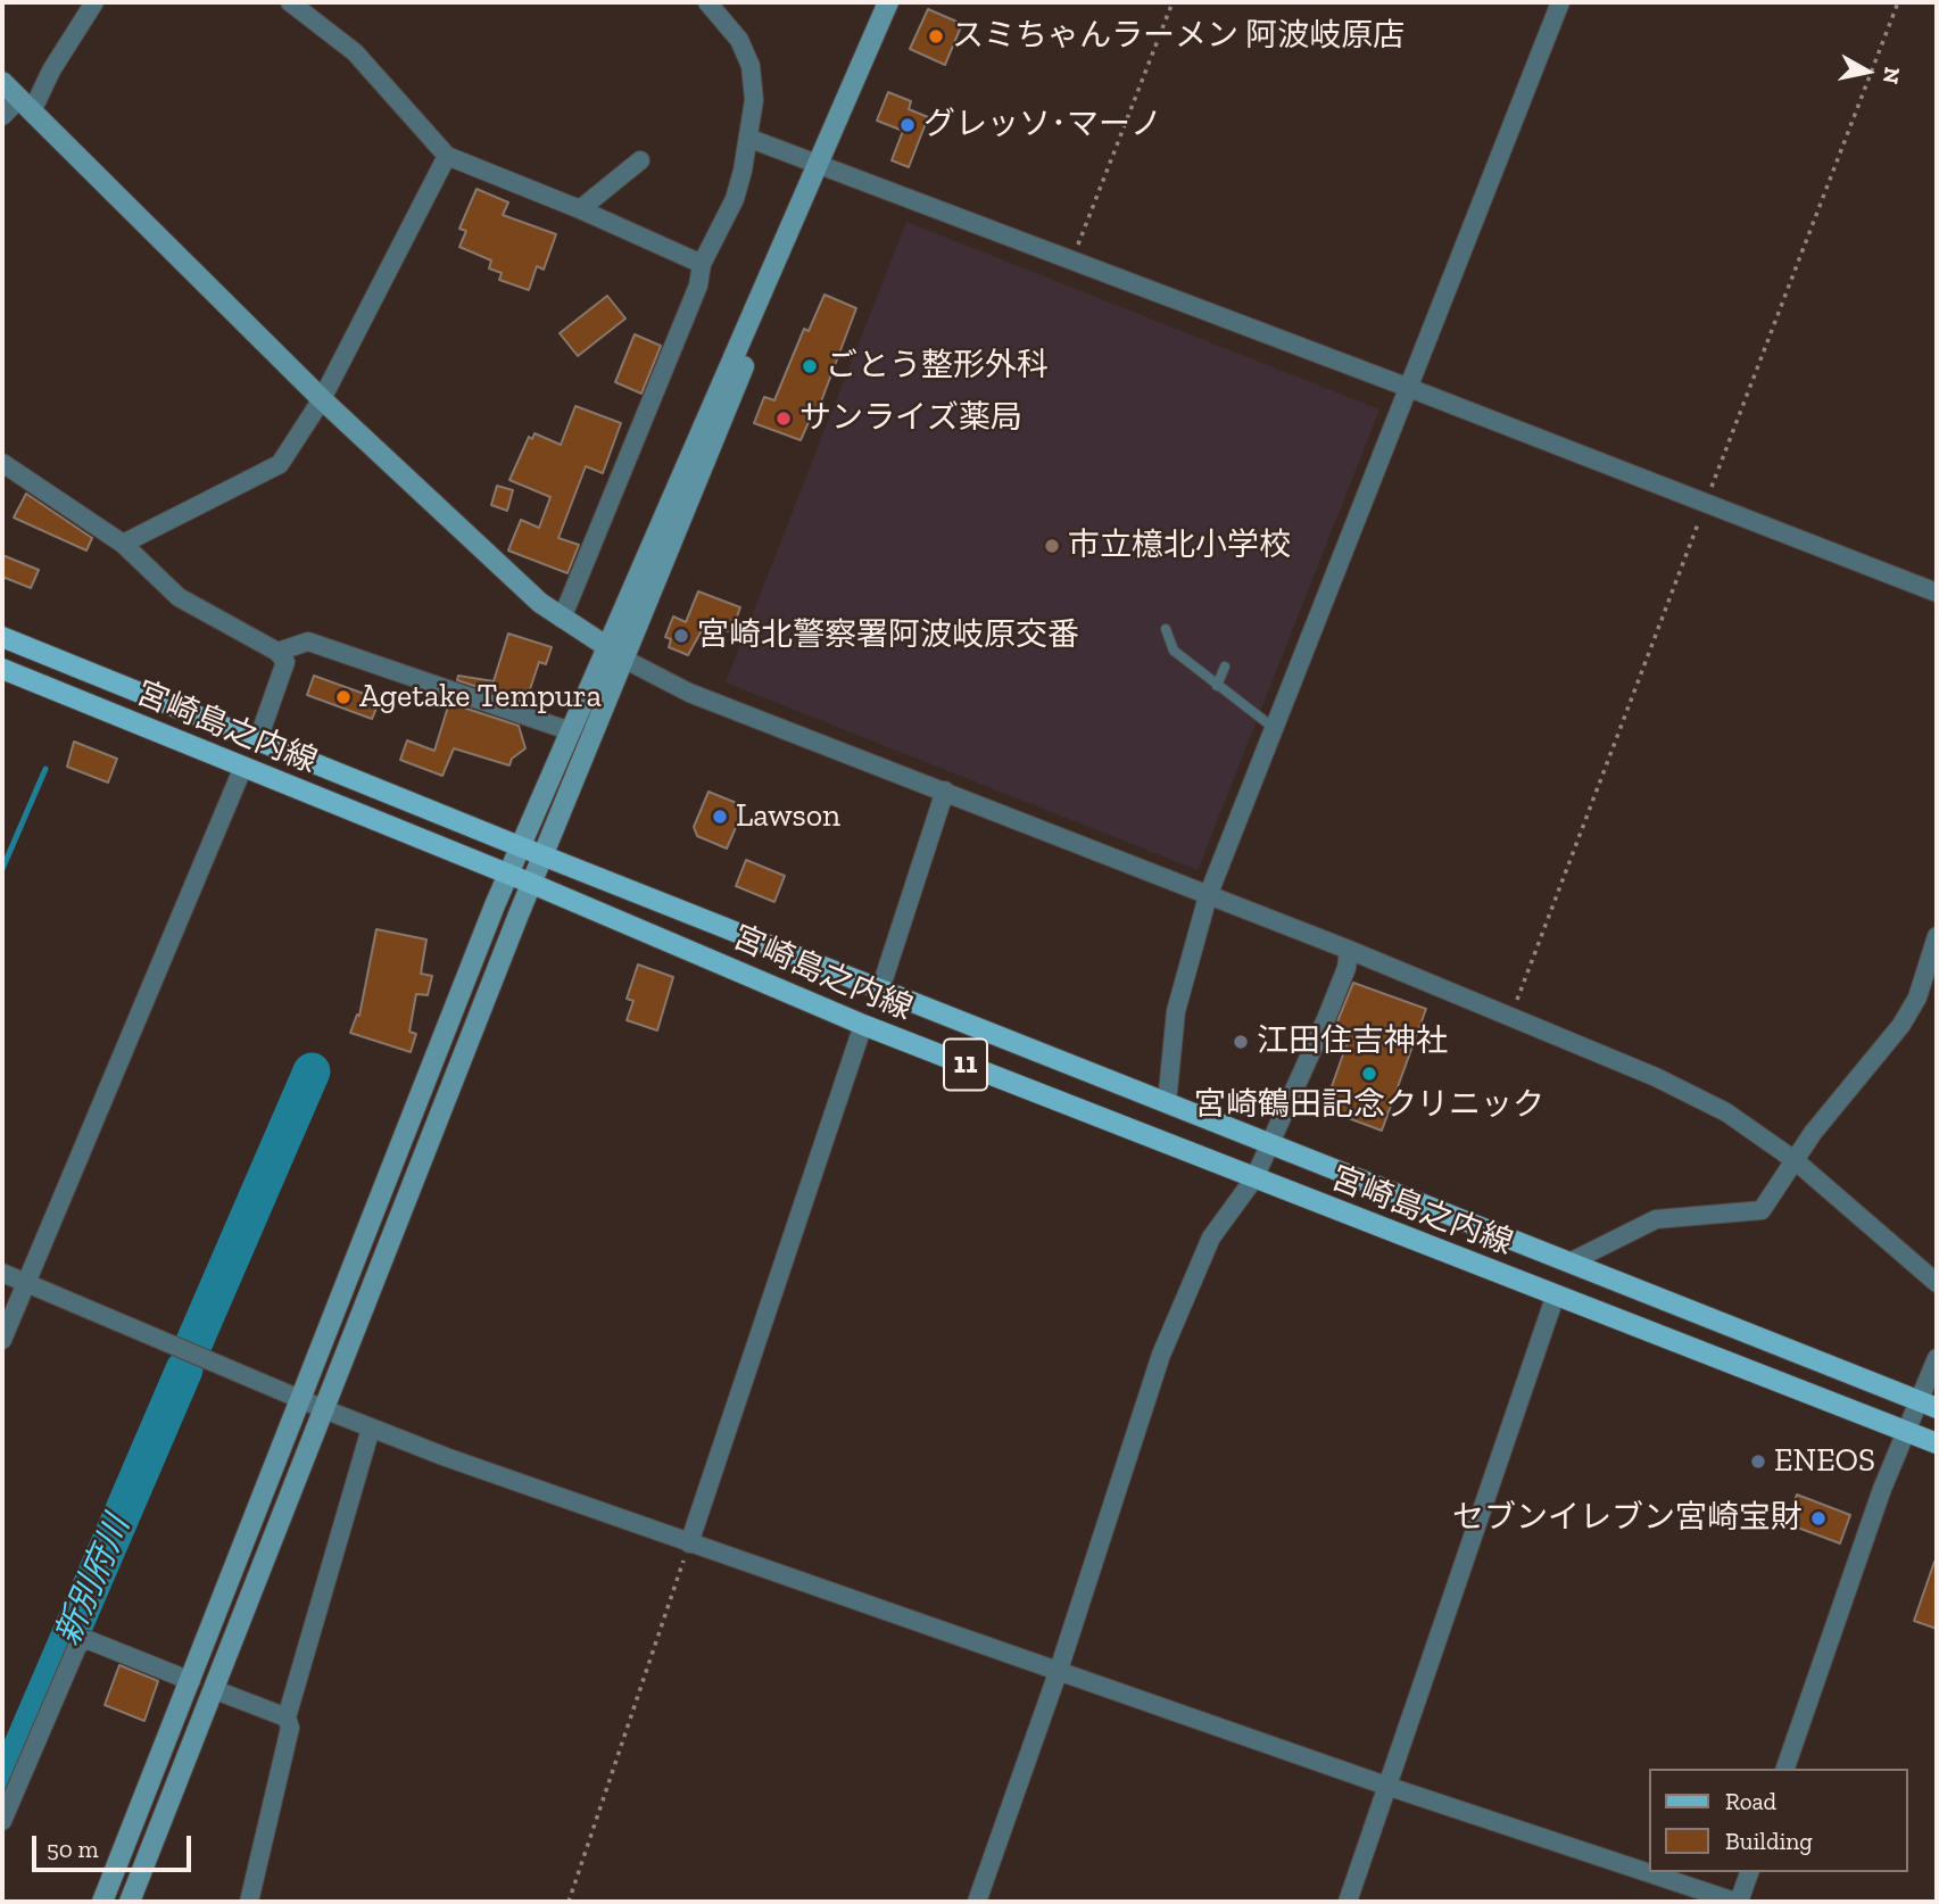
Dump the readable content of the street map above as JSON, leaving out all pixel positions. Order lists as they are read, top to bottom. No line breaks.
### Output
{"streets":{"main road":["宮崎島之内線","11"]},"water":["新別府川"],"places":["スミちゃんラーメン 阿波岐原店","グレッソ･マーノ","ごとう整形外科","サンライズ薬局","市立檍北小学校","宮崎北警察署阿波岐原交番","Agetake Tempura","Lawson","江田住吉神社","宮崎鶴田記念クリニック","ENEOS","セブンイレブン宮崎宝財"],"legend":["Road","Building"],"scale_bar":"50 m","north":"right"}
